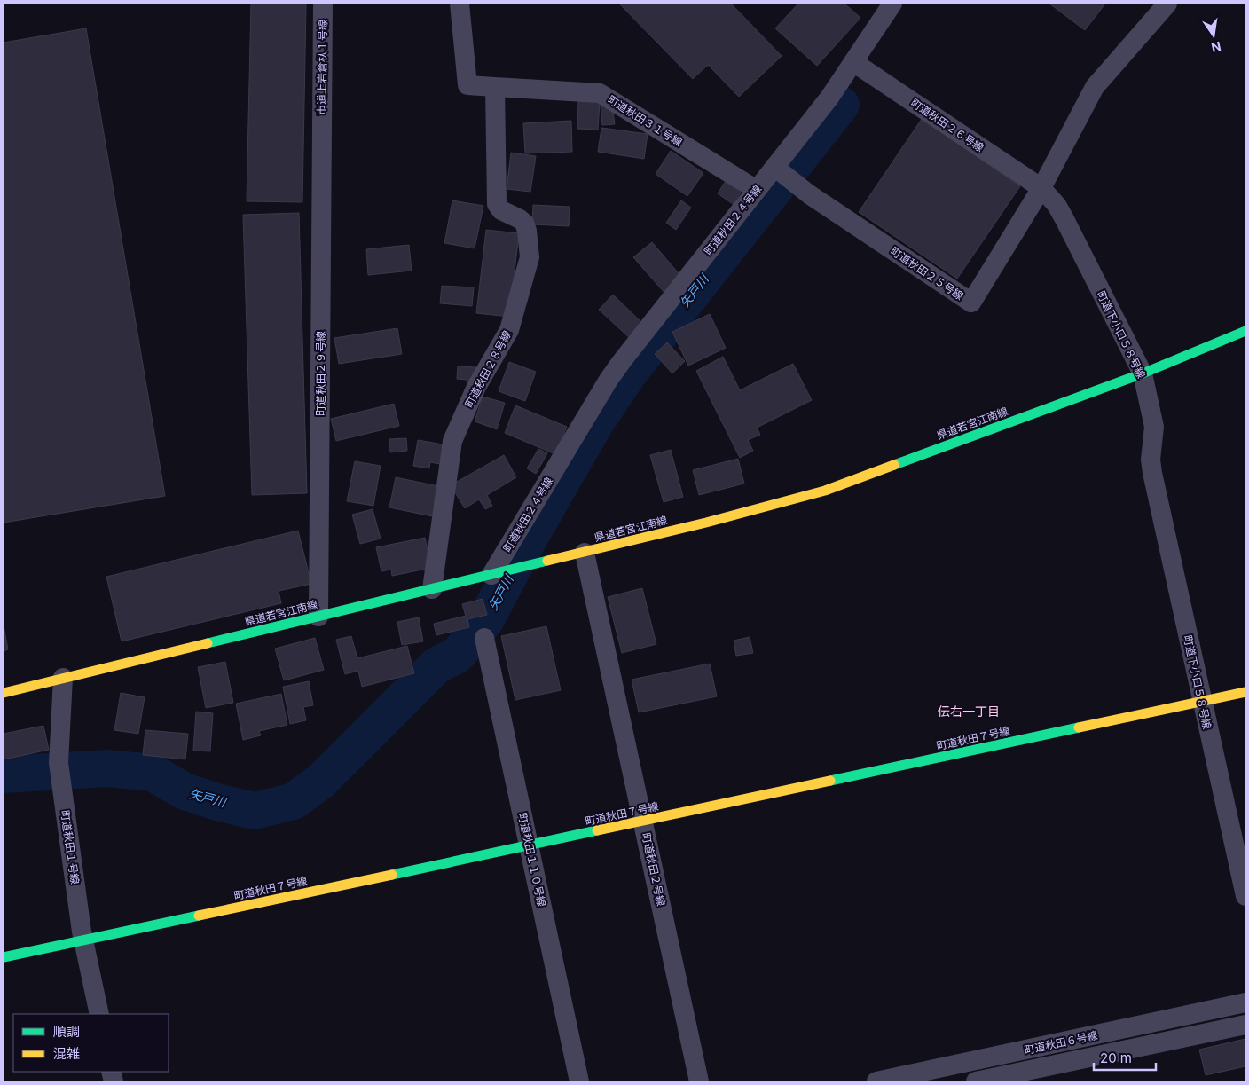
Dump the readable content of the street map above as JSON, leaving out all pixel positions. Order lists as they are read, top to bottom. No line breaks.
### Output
{"streets":{"main road":["県道若宮江南線","町道秋田７号線"],"street":["市道上岩倉杁１号線","町道秋田３１号線","町道秋田２６号線","町道秋田２４号線","町道秋田２５号線","町道下小口５８号線","町道秋田２８号線","町道秋田２９号線","町道秋田１号線","町道秋田１１０号線","町道秋田２号線","町道秋田６号線"]},"crossings":[["市道上岩倉杁１号線","町道秋田２９号線"],["町道秋田３１号線","町道秋田２４号線"],["町道秋田３１号線","町道秋田２８号線"],["町道秋田２６号線","町道秋田２４号線"],["町道秋田２６号線","町道秋田２５号線"],["町道秋田２６号線","町道下小口５８号線"],["町道秋田２４号線","町道秋田２５号線"],["町道秋田２４号線","県道若宮江南線"],["町道秋田２５号線","町道下小口５８号線"],["町道下小口５８号線","県道若宮江南線"],["町道下小口５８号線","町道秋田７号線"],["町道秋田２８号線","県道若宮江南線"],["町道秋田２９号線","県道若宮江南線"],["県道若宮江南線","町道秋田１号線"],["県道若宮江南線","町道秋田２号線"],["町道秋田７号線","町道秋田１号線"],["町道秋田７号線","町道秋田１１０号線"],["町道秋田７号線","町道秋田２号線"]],"districts":["伝右一丁目"],"water":["矢戸川"],"legend":["順調","混雑"],"scale_bar":"20 m","north":"bottom"}
